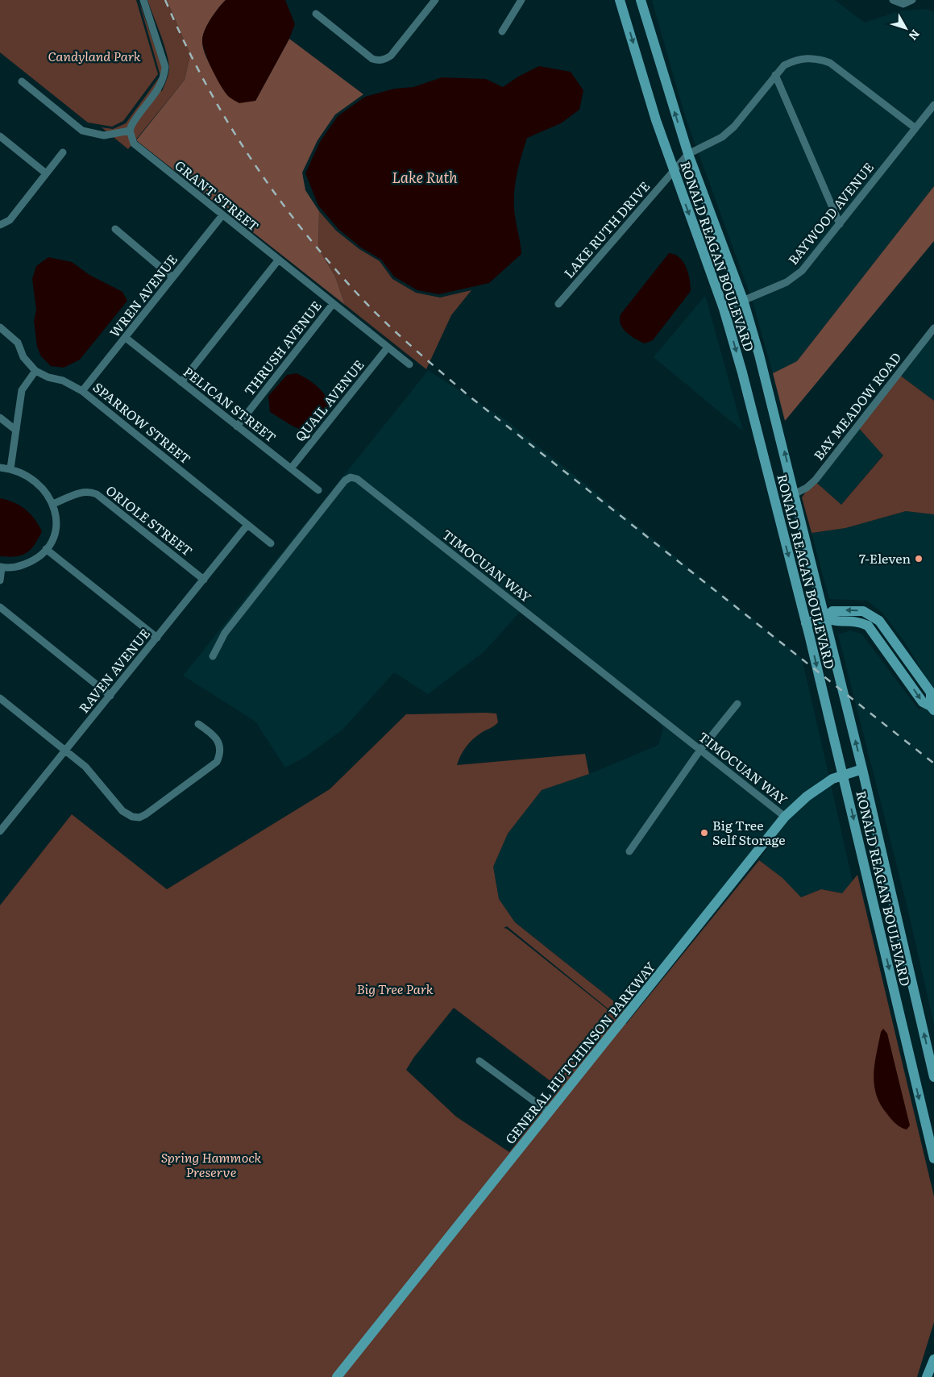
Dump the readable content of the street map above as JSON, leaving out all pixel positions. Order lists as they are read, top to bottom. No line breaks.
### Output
{"streets":{"main road":["RONALD REAGAN BOULEVARD","GENERAL HUTCHINSON PARKWAY"],"street":["GRANT STREET","BAYWOOD AVENUE","LAKE RUTH DRIVE","WREN AVENUE","THRUSH AVENUE","QUAIL AVENUE","PELICAN STREET","BAY MEADOW ROAD","SPARROW STREET","ORIOLE STREET","TIMOCUAN WAY","RAVEN AVENUE"]},"crossings":[["GRANT STREET","WREN AVENUE"],["GRANT STREET","THRUSH AVENUE"],["GRANT STREET","QUAIL AVENUE"],["BAYWOOD AVENUE","RONALD REAGAN BOULEVARD"],["LAKE RUTH DRIVE","RONALD REAGAN BOULEVARD"],["RONALD REAGAN BOULEVARD","BAY MEADOW ROAD"],["RONALD REAGAN BOULEVARD","GENERAL HUTCHINSON PARKWAY"],["WREN AVENUE","PELICAN STREET"],["WREN AVENUE","SPARROW STREET"],["THRUSH AVENUE","PELICAN STREET"],["QUAIL AVENUE","PELICAN STREET"],["SPARROW STREET","RAVEN AVENUE"],["ORIOLE STREET","RAVEN AVENUE"],["TIMOCUAN WAY","GENERAL HUTCHINSON PARKWAY"]],"water":["Lake Ruth"],"parks":["Candyland Park","Big Tree Park","Spring Hammock Preserve"],"places":["7-Eleven","Big Tree Self Storage"],"north":"bottom right"}
